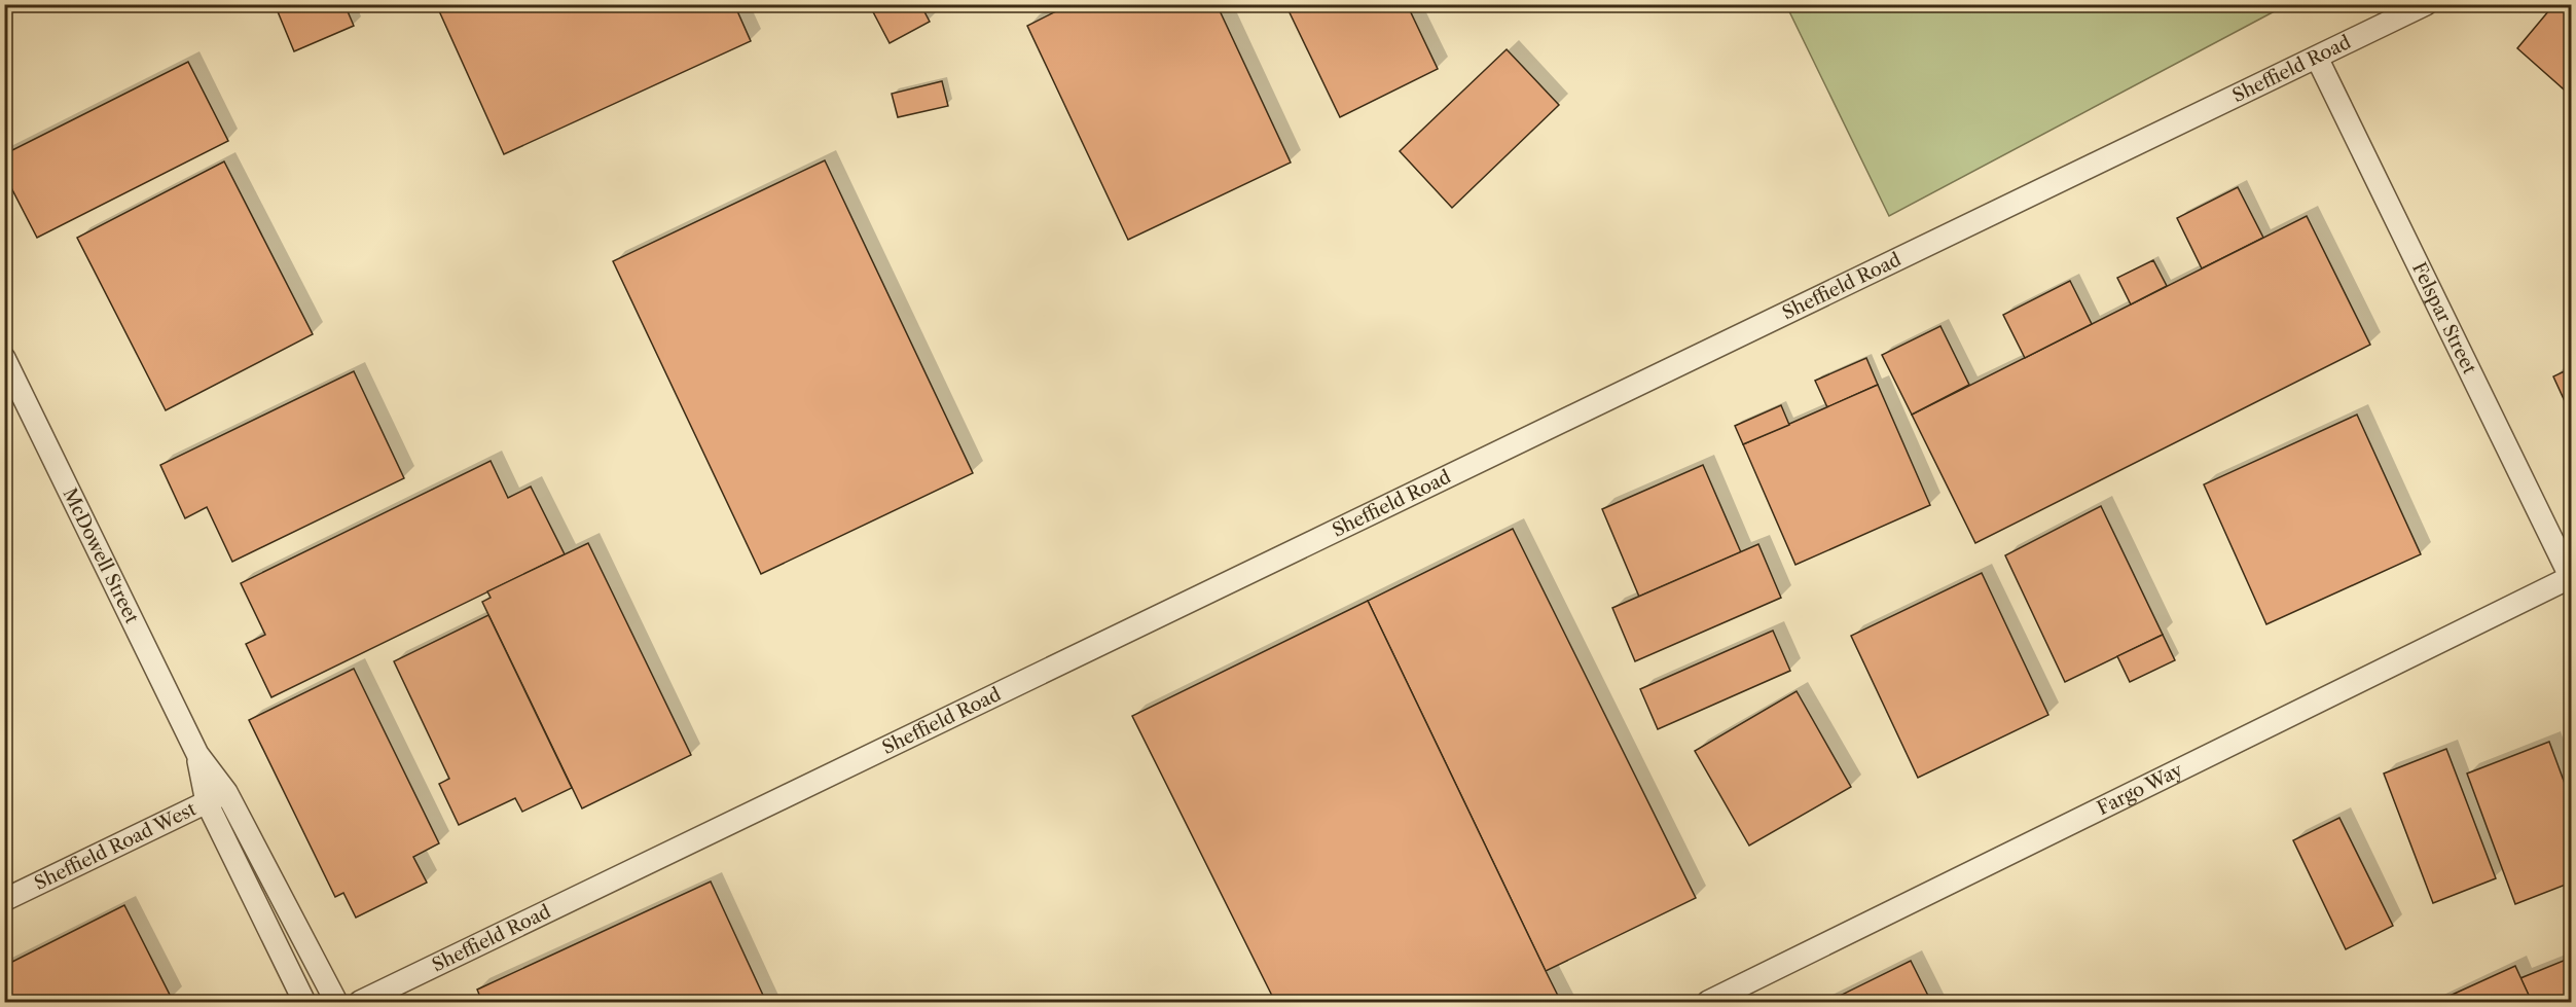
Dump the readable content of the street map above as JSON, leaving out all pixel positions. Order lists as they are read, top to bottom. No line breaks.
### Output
{"streets":{"street":["Sheffield Road","Felspar Street","McDowell Street","Fargo Way","Sheffield Road West"]},"crossings":[["Sheffield Road","Felspar Street"],["Felspar Street","Fargo Way"],["McDowell Street","Sheffield Road West"]]}
